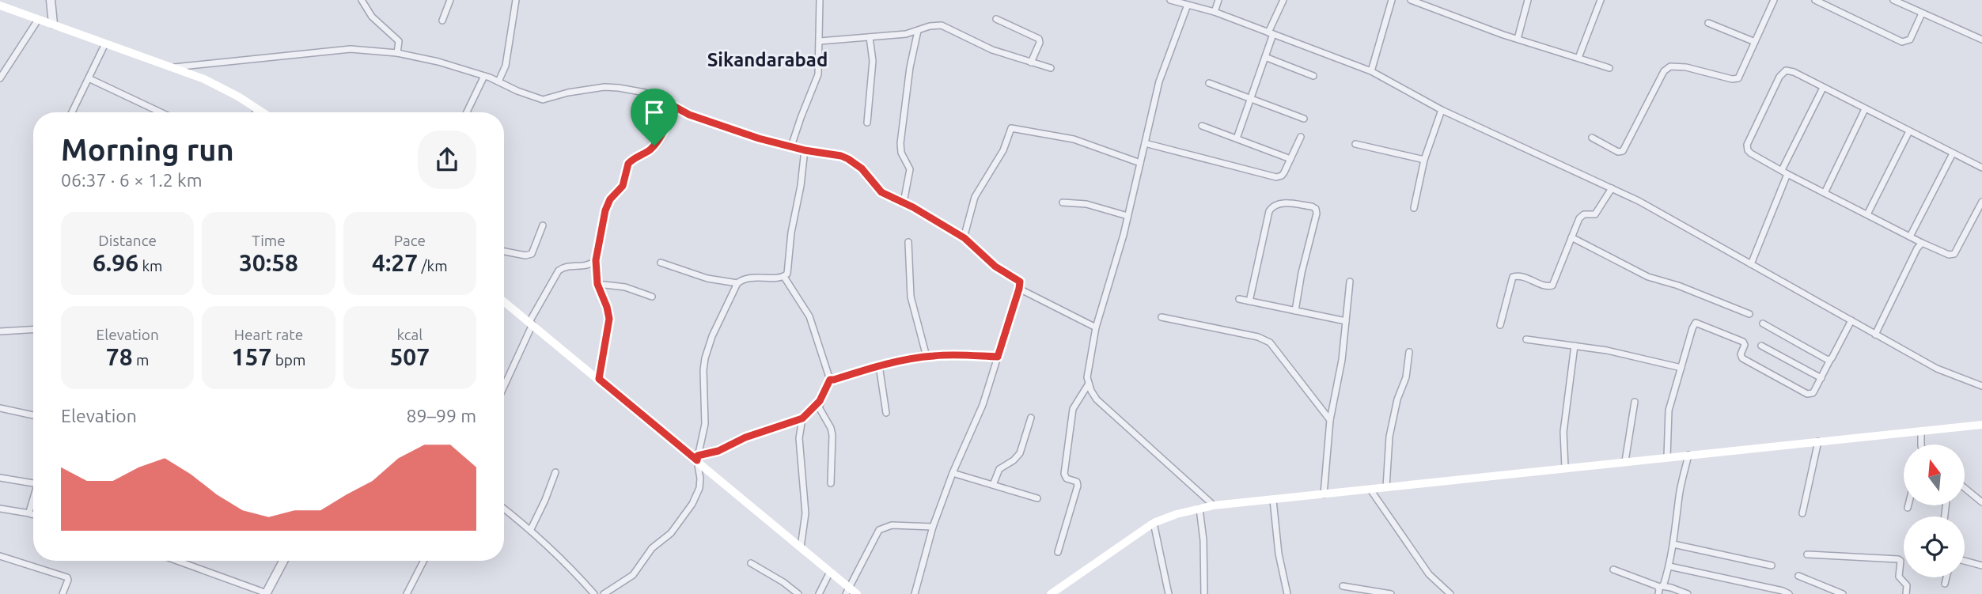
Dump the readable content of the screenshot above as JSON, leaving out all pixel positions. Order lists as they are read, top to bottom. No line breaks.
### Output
{"districts":["Sikandarabad"],"north":"top","page":{"heading":["Morning run","06:37 · 6 × 1.2 km"],"stats":[["Distance","6.96 km"],["Time","30:58"],["Pace","4:27 /km"],["Elevation","78 m"],["Heart rate","157 bpm"],["kcal","507"]],"chart":["Elevation","89–99 m"]}}
